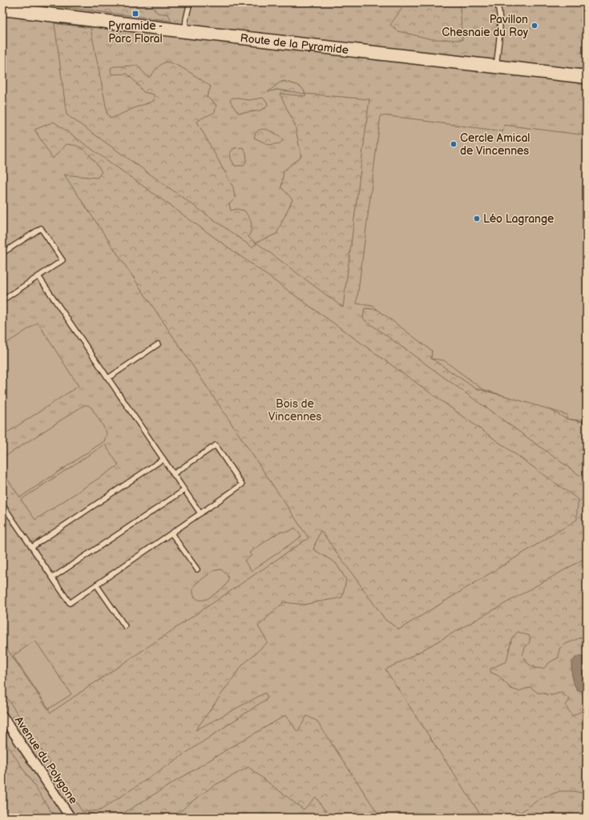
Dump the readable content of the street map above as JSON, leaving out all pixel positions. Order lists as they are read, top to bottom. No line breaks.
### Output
{"streets":{"street":["Route de la Pyramide","Avenue du Polygone"]},"parks":["Bois de Vincennes"],"places":{"transit":["Pyramide - Parc Floral"],"other":["Pavillon Chesnaie du Roy","Cercle Amical de Vincennes","Léo Lagrange"]}}
